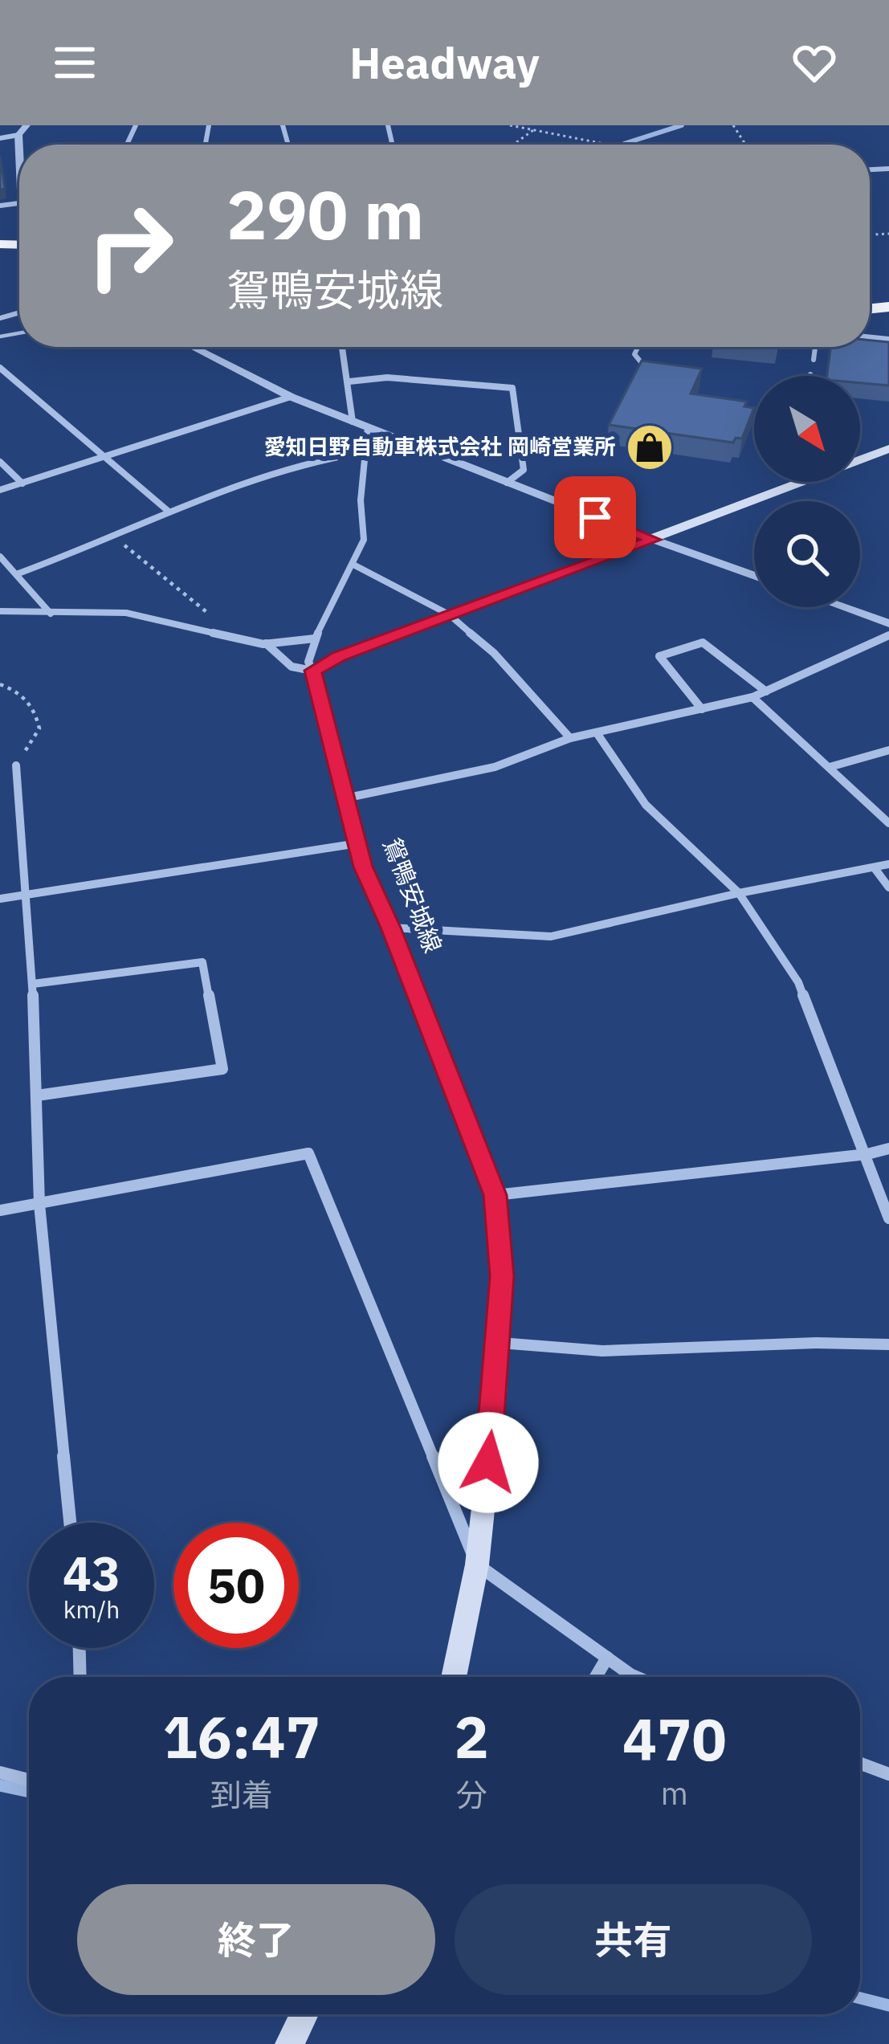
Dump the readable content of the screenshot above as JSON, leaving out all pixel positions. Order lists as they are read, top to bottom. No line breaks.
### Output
{"streets":{"main road":["鴛鴨安城線"]},"places":{"shop":["愛知日野自動車株式会社 岡崎営業所"]},"north":"bottom right","page":{"header":"Headway","turn":["290 m","鴛鴨安城線"],"speed":"43 km/h","limit":"50","eta":["16:47","到着","2","分","470","m"],"buttons":["終了","共有"]}}
